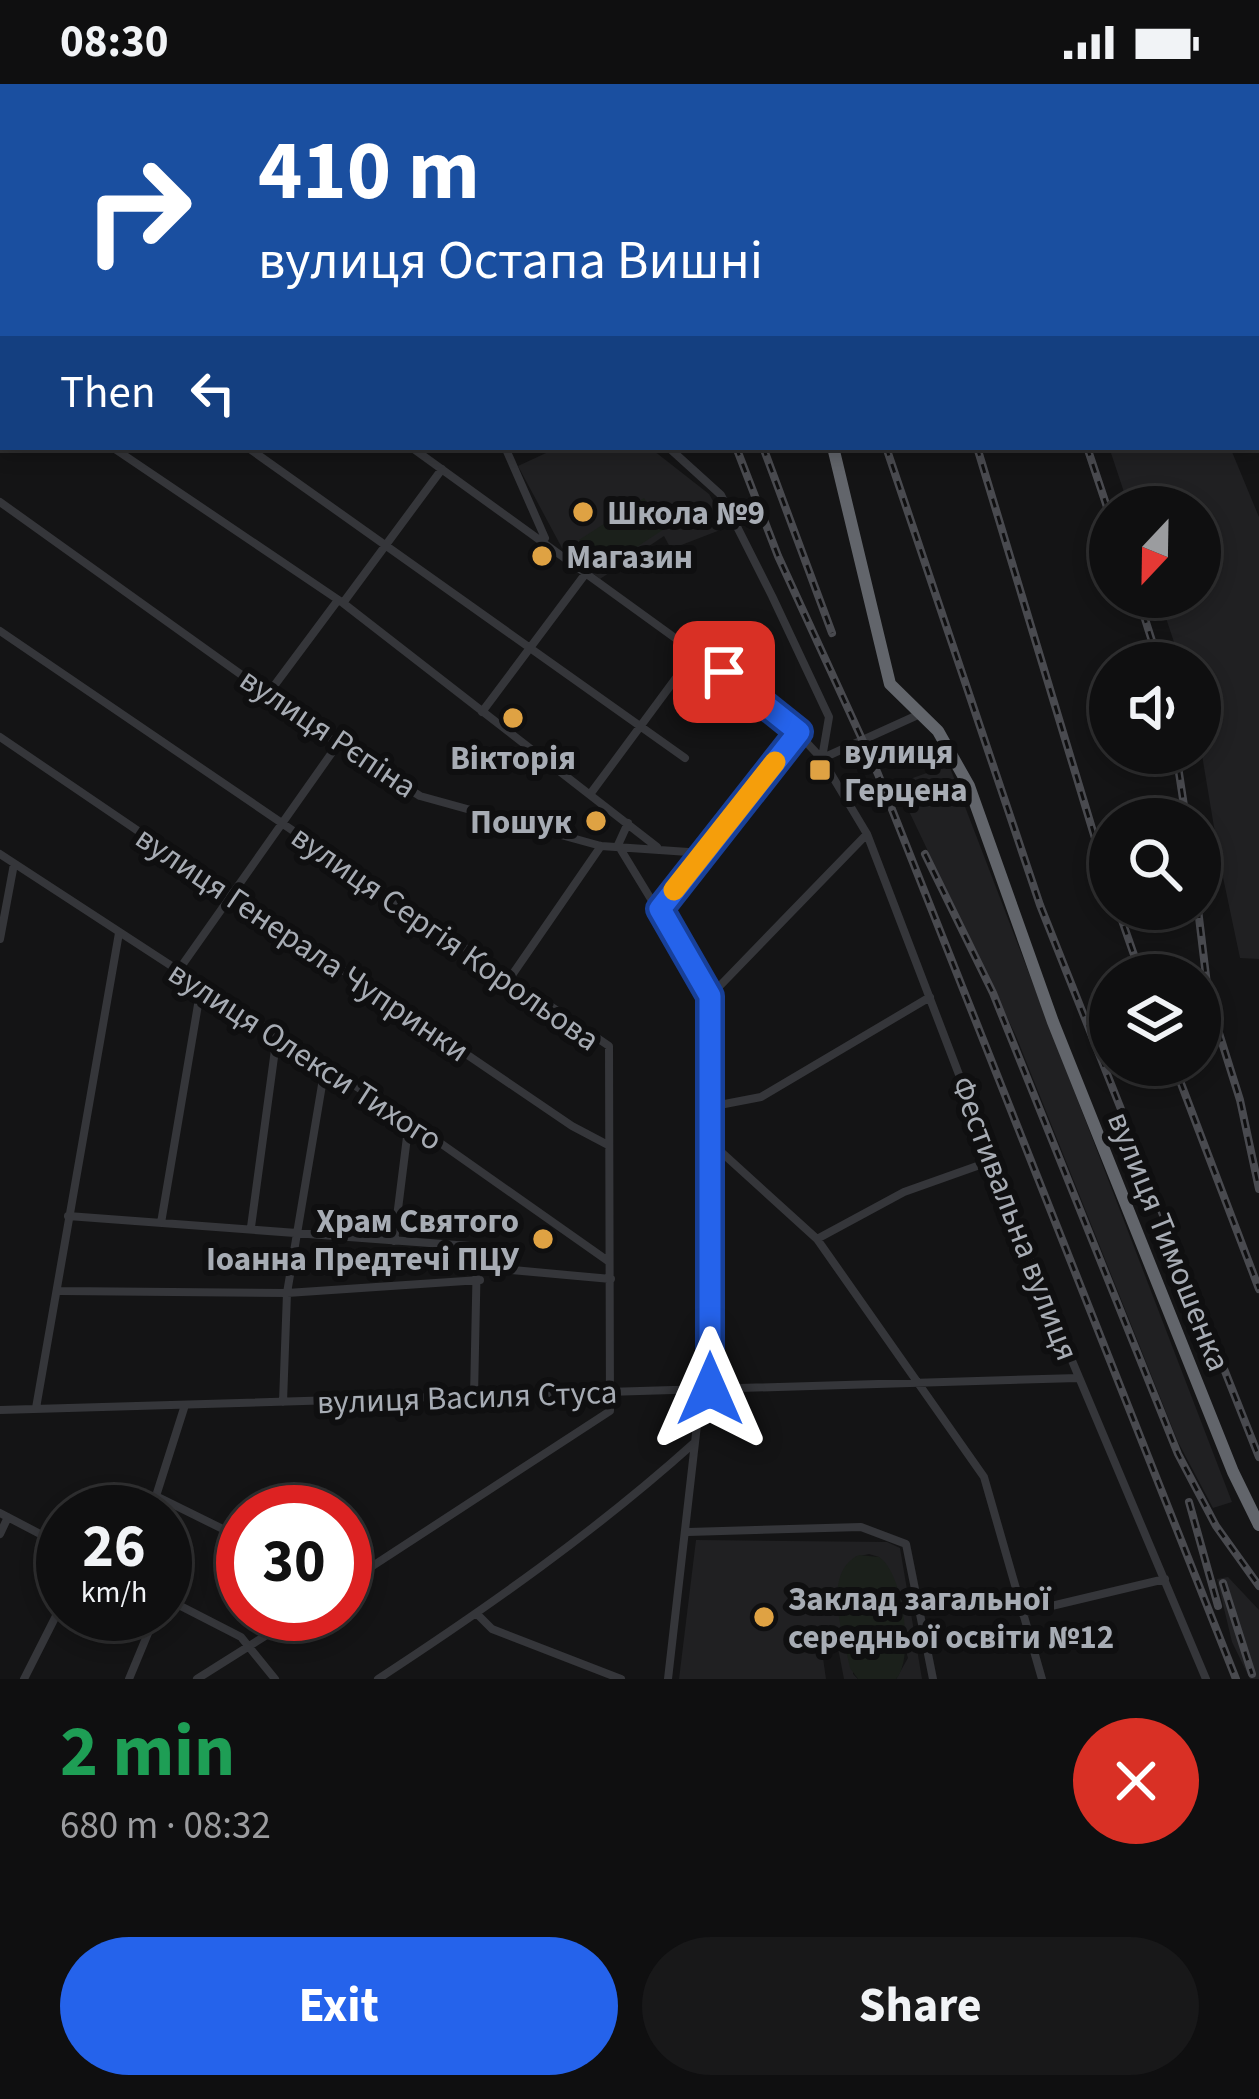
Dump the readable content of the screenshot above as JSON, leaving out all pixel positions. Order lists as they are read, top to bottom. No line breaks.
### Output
{"streets":{"highway":["вулиця Тимошенка"],"street":["вулиця Рєпіна","вулиця Сергія Корольова","вулиця Генерала Чупринки","вулиця Олекси Тихого","Фестивальна вулиця","вулиця Василя Стуса"]},"crossings":[["вулиця Сергія Корольова","вулиця Генерала Чупринки"],["вулиця Сергія Корольова","вулиця Олекси Тихого"],["вулиця Сергія Корольова","вулиця Василя Стуса"],["Фестивальна вулиця","вулиця Василя Стуса"]],"places":{"other":["Школа №9","Магазин","Вікторія","Пошук","Храм Святого Іоанна Предтечі ПЦУ","Заклад загальної середньої освіти №12"],"transit":["вулиця Герцена"]},"north":"bottom","page":{"status":"08:30","turn":["410 m","вулиця Остапа Вишні"],"then":"Then","speed":"26 km/h","limit":"30","heading":["2 min","680 m · 08:32"],"buttons":["Exit","Share"]}}
